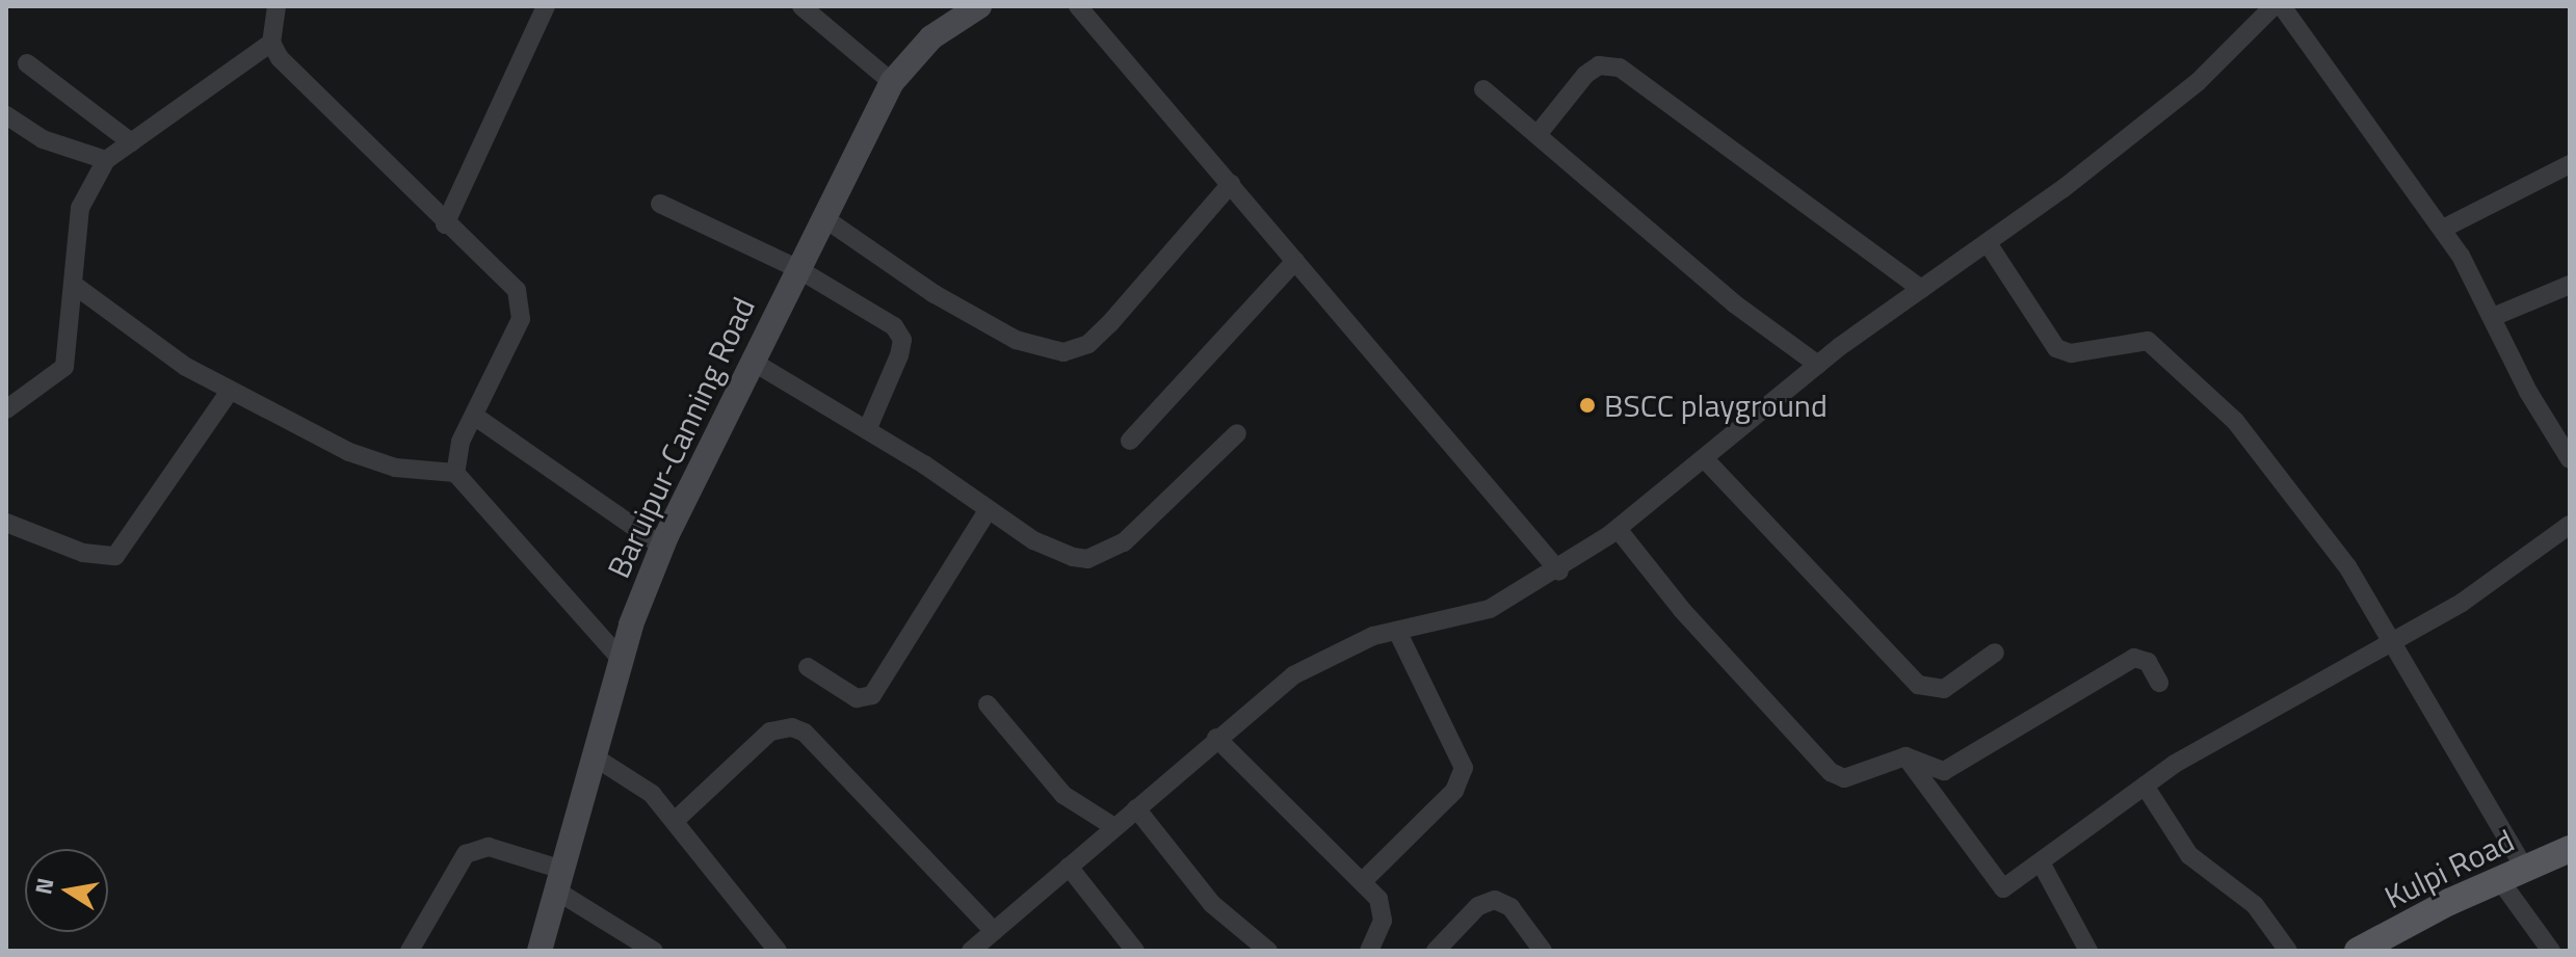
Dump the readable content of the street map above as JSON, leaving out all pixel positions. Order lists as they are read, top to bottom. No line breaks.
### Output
{"streets":{"main road":["Baruipur-Canning Road","Kulpi Road"]},"places":["BSCC playground"],"north":"left"}
